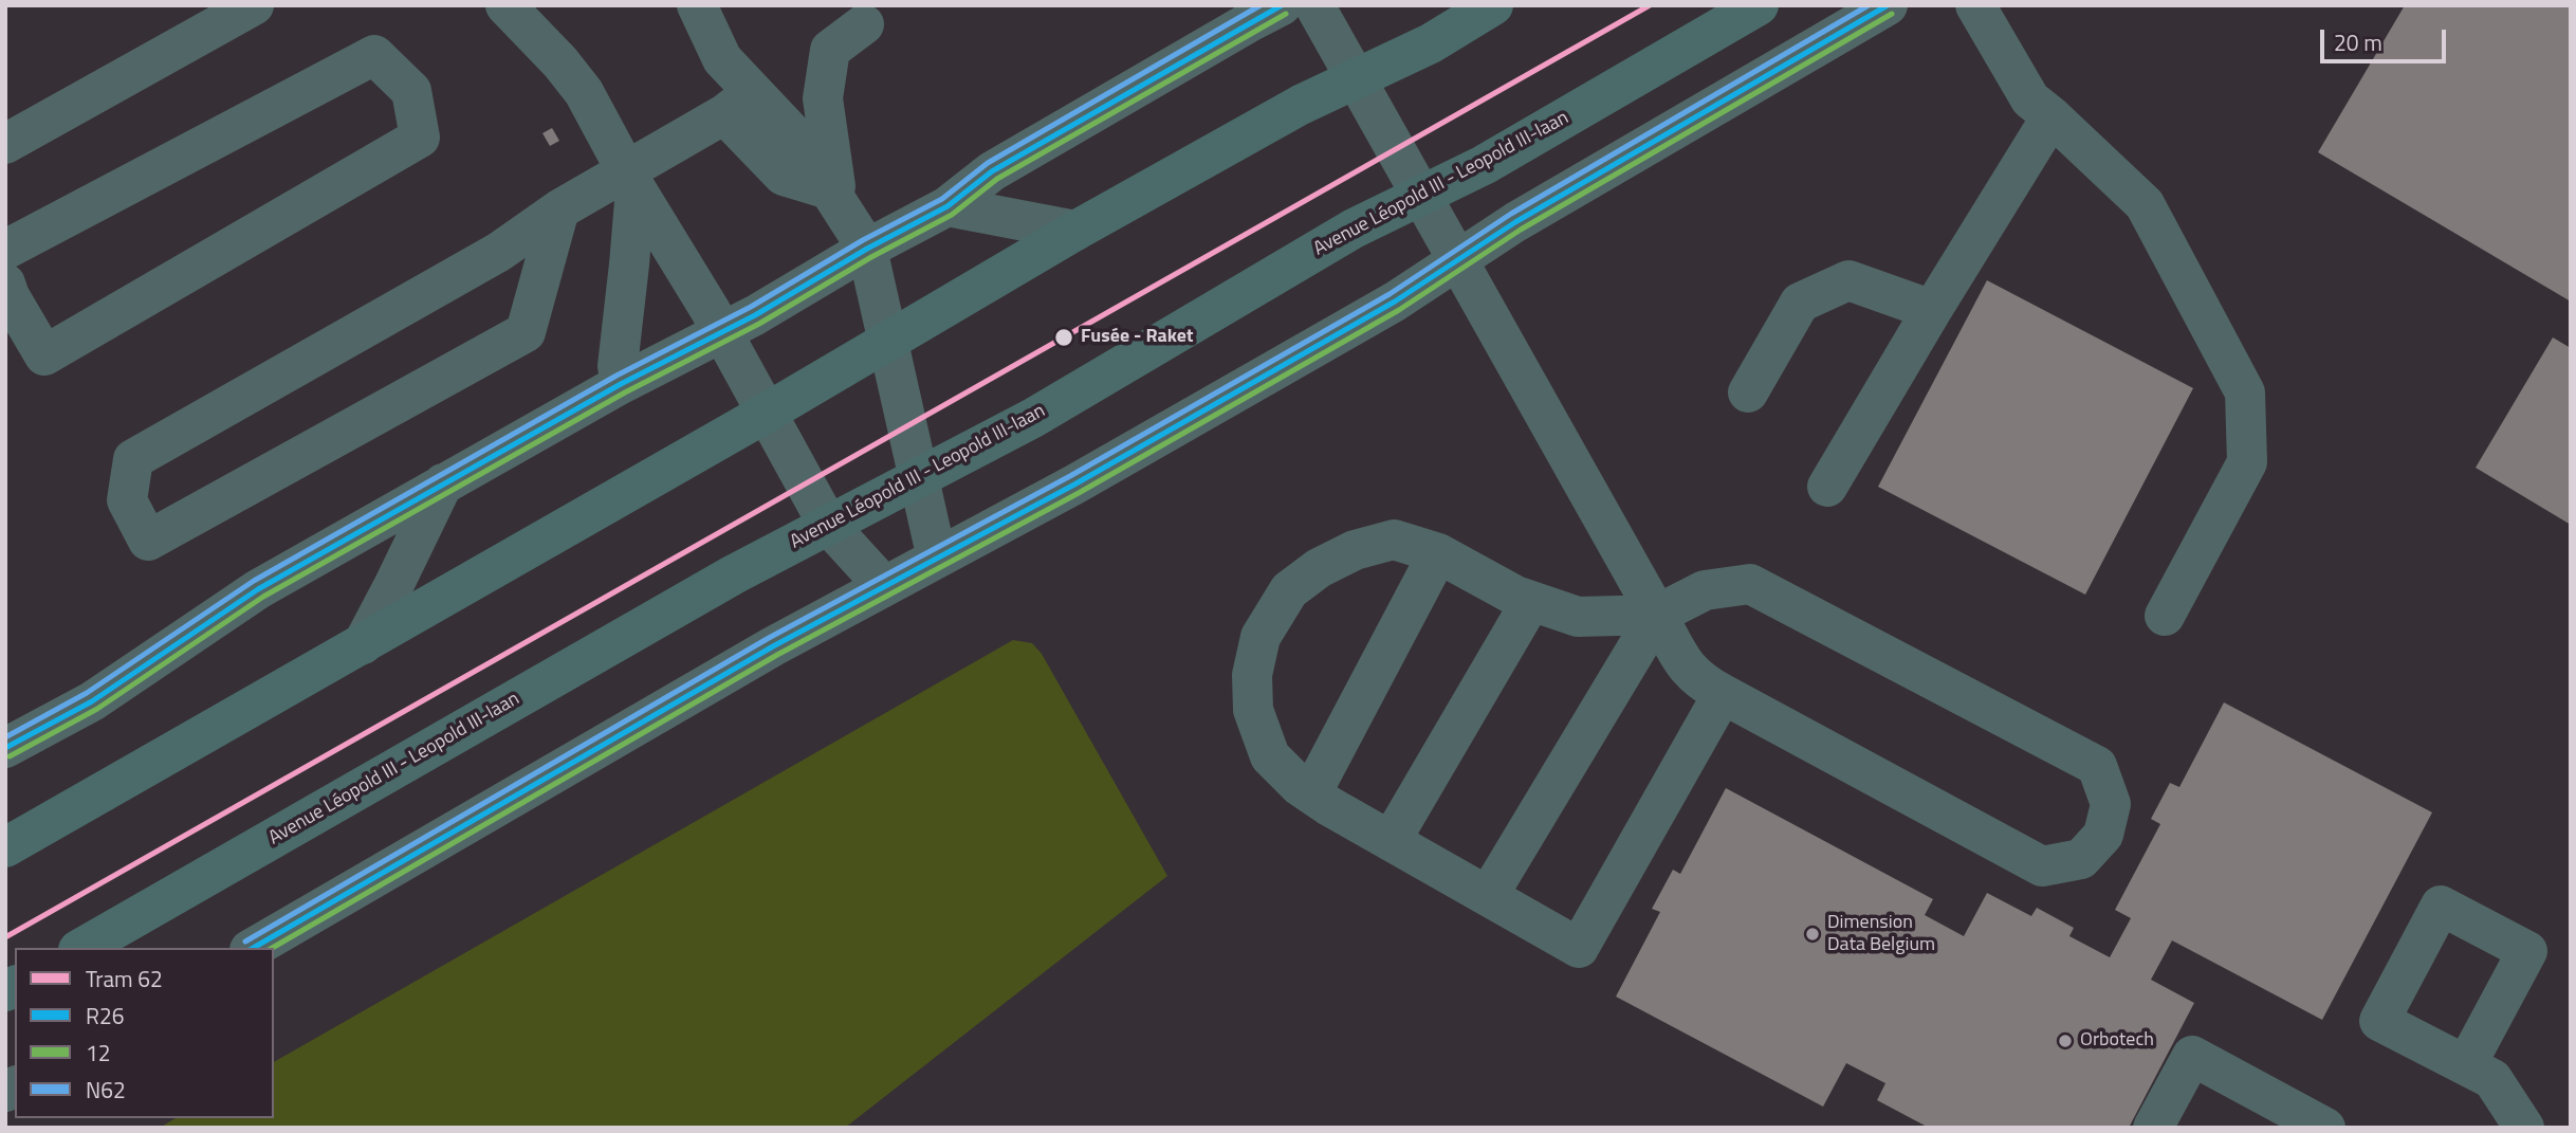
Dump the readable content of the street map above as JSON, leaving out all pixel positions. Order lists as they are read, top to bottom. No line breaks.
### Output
{"streets":{"main road":["Avenue Léopold III - Leopold III-laan"]},"places":["Fusée - Raket","Dimension Data Belgium","Orbotech"],"lines":["tram line 62","transit line R26","transit line N62","transit line 12"],"legend":["Tram 62","R26","12","N62"],"scale_bar":"20 m"}
